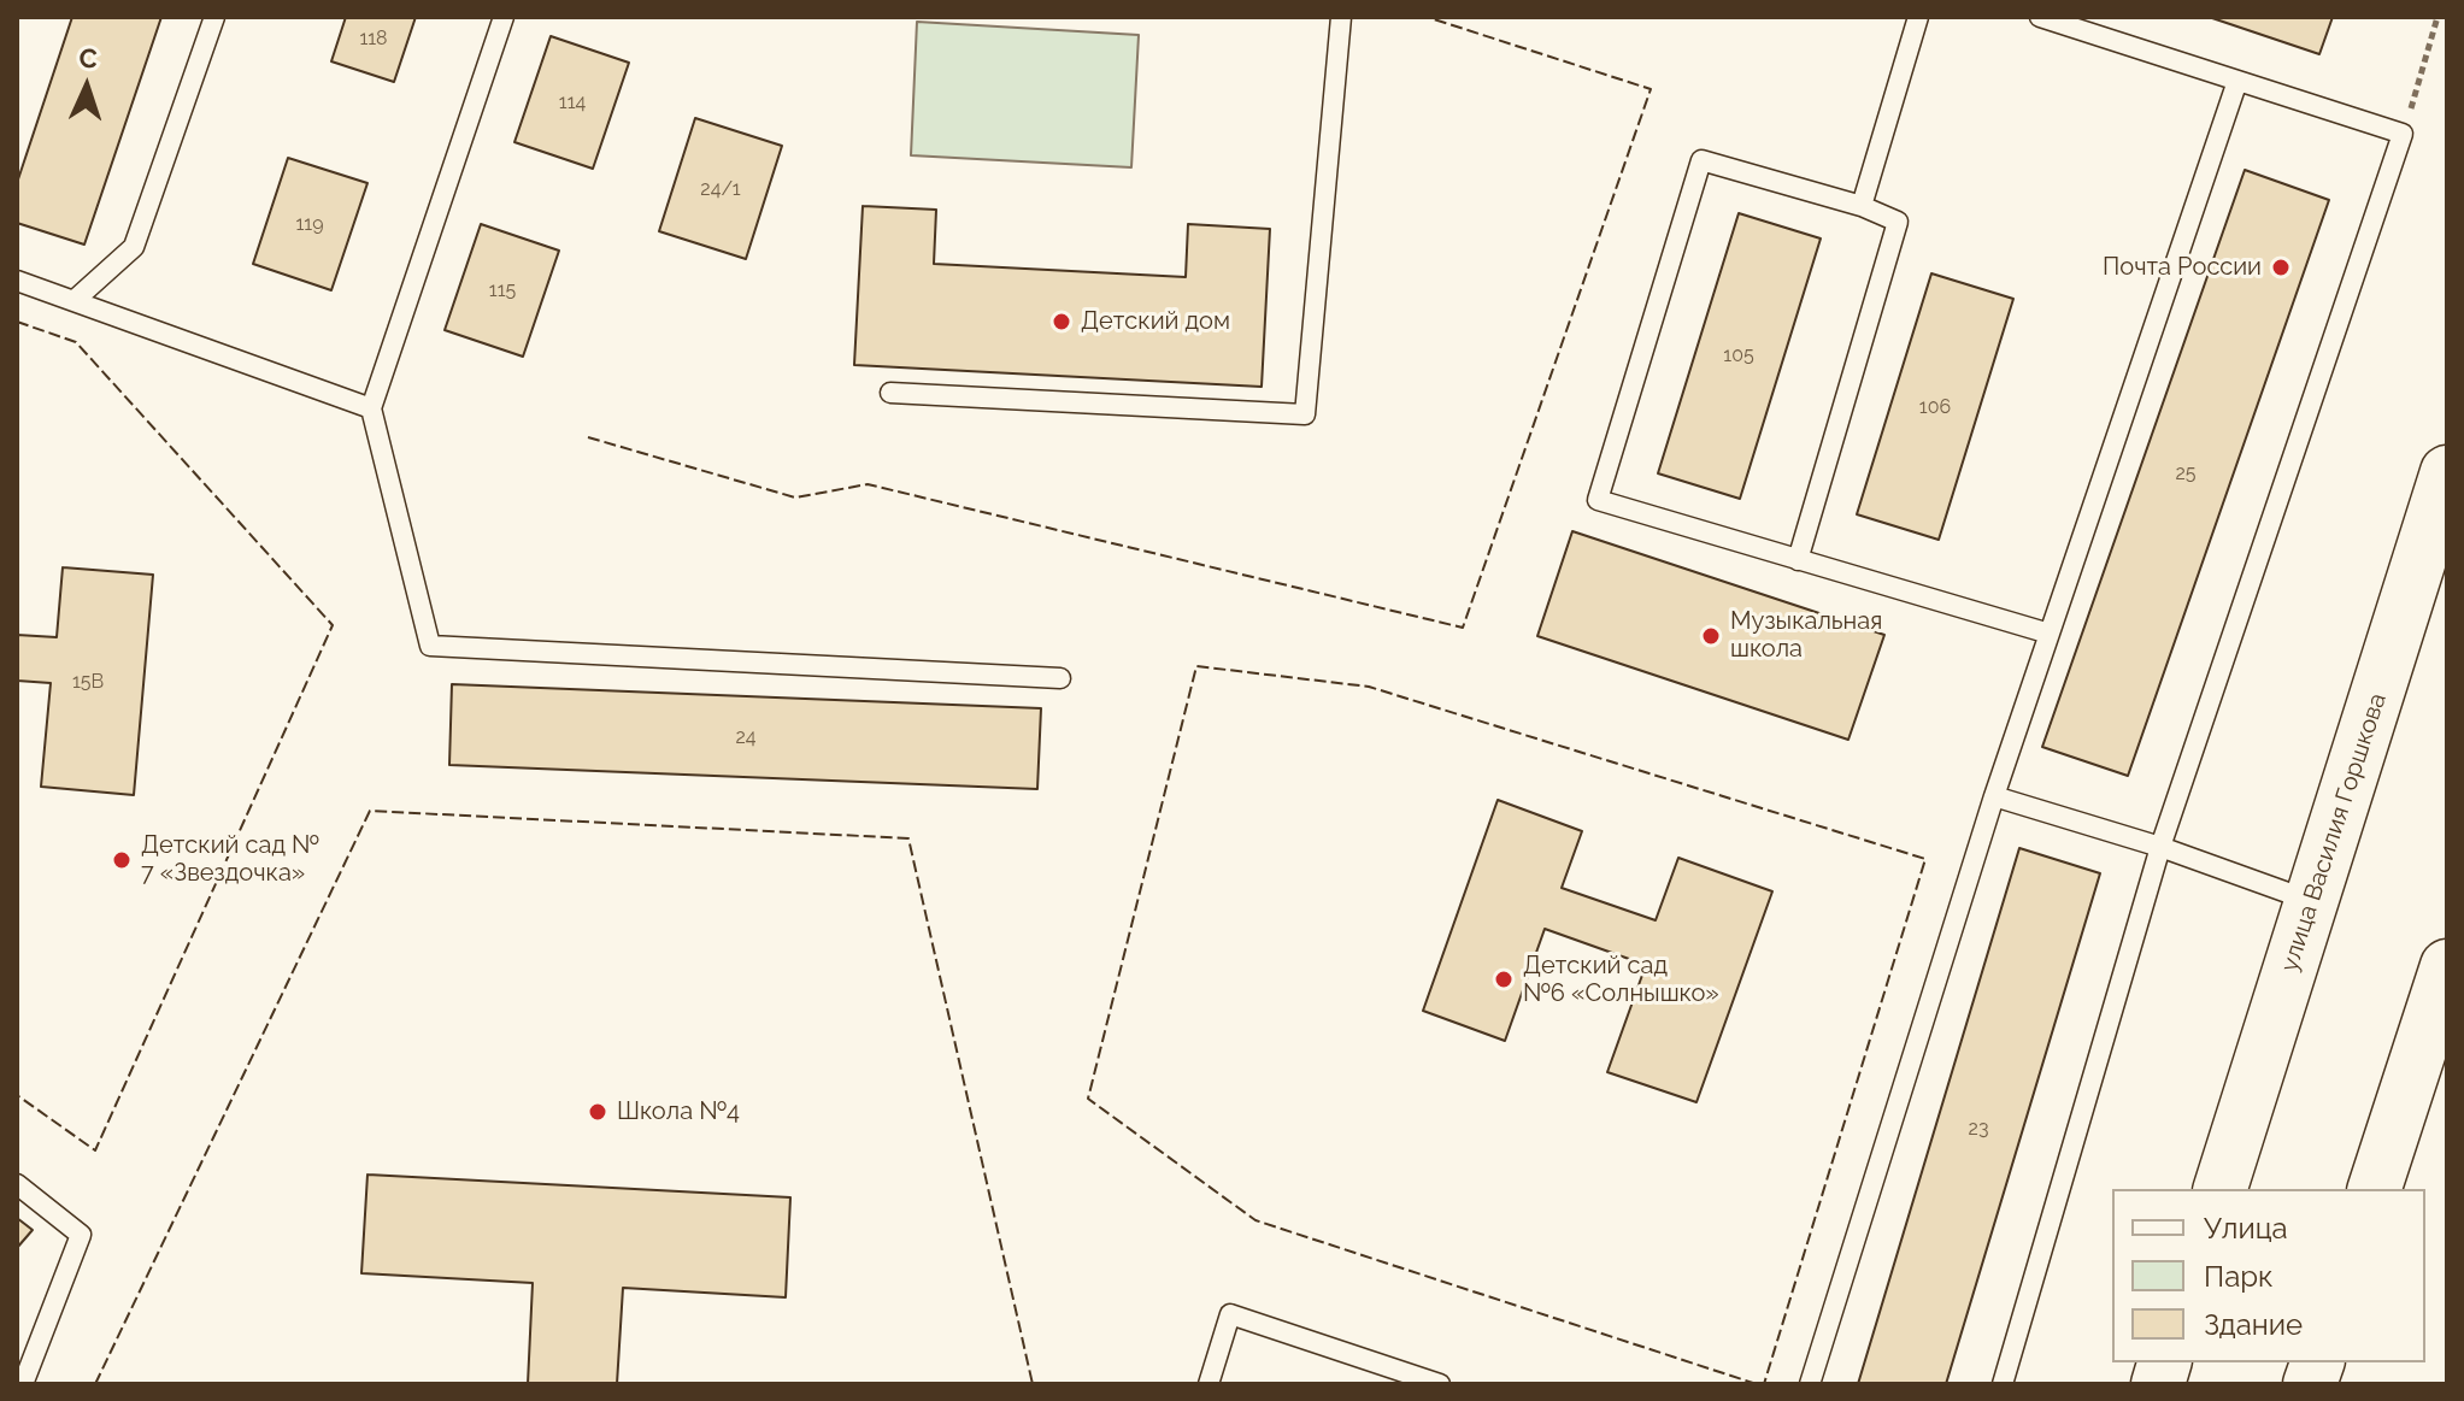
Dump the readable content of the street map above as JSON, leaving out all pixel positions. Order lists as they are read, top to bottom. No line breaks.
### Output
{"streets":{"main road":["улица Василия Горшкова"]},"places":["Почта России","Детский дом","Музыкальная школа","Детский сад № 7 «Звездочка»","Детский сад №6 «Солнышко»","Школа №4"],"house_numbers":["118","114","24/1","119","115","105","106","25","15В","24","23"],"legend":["Улица","Парк","Здание"],"north":"top"}
